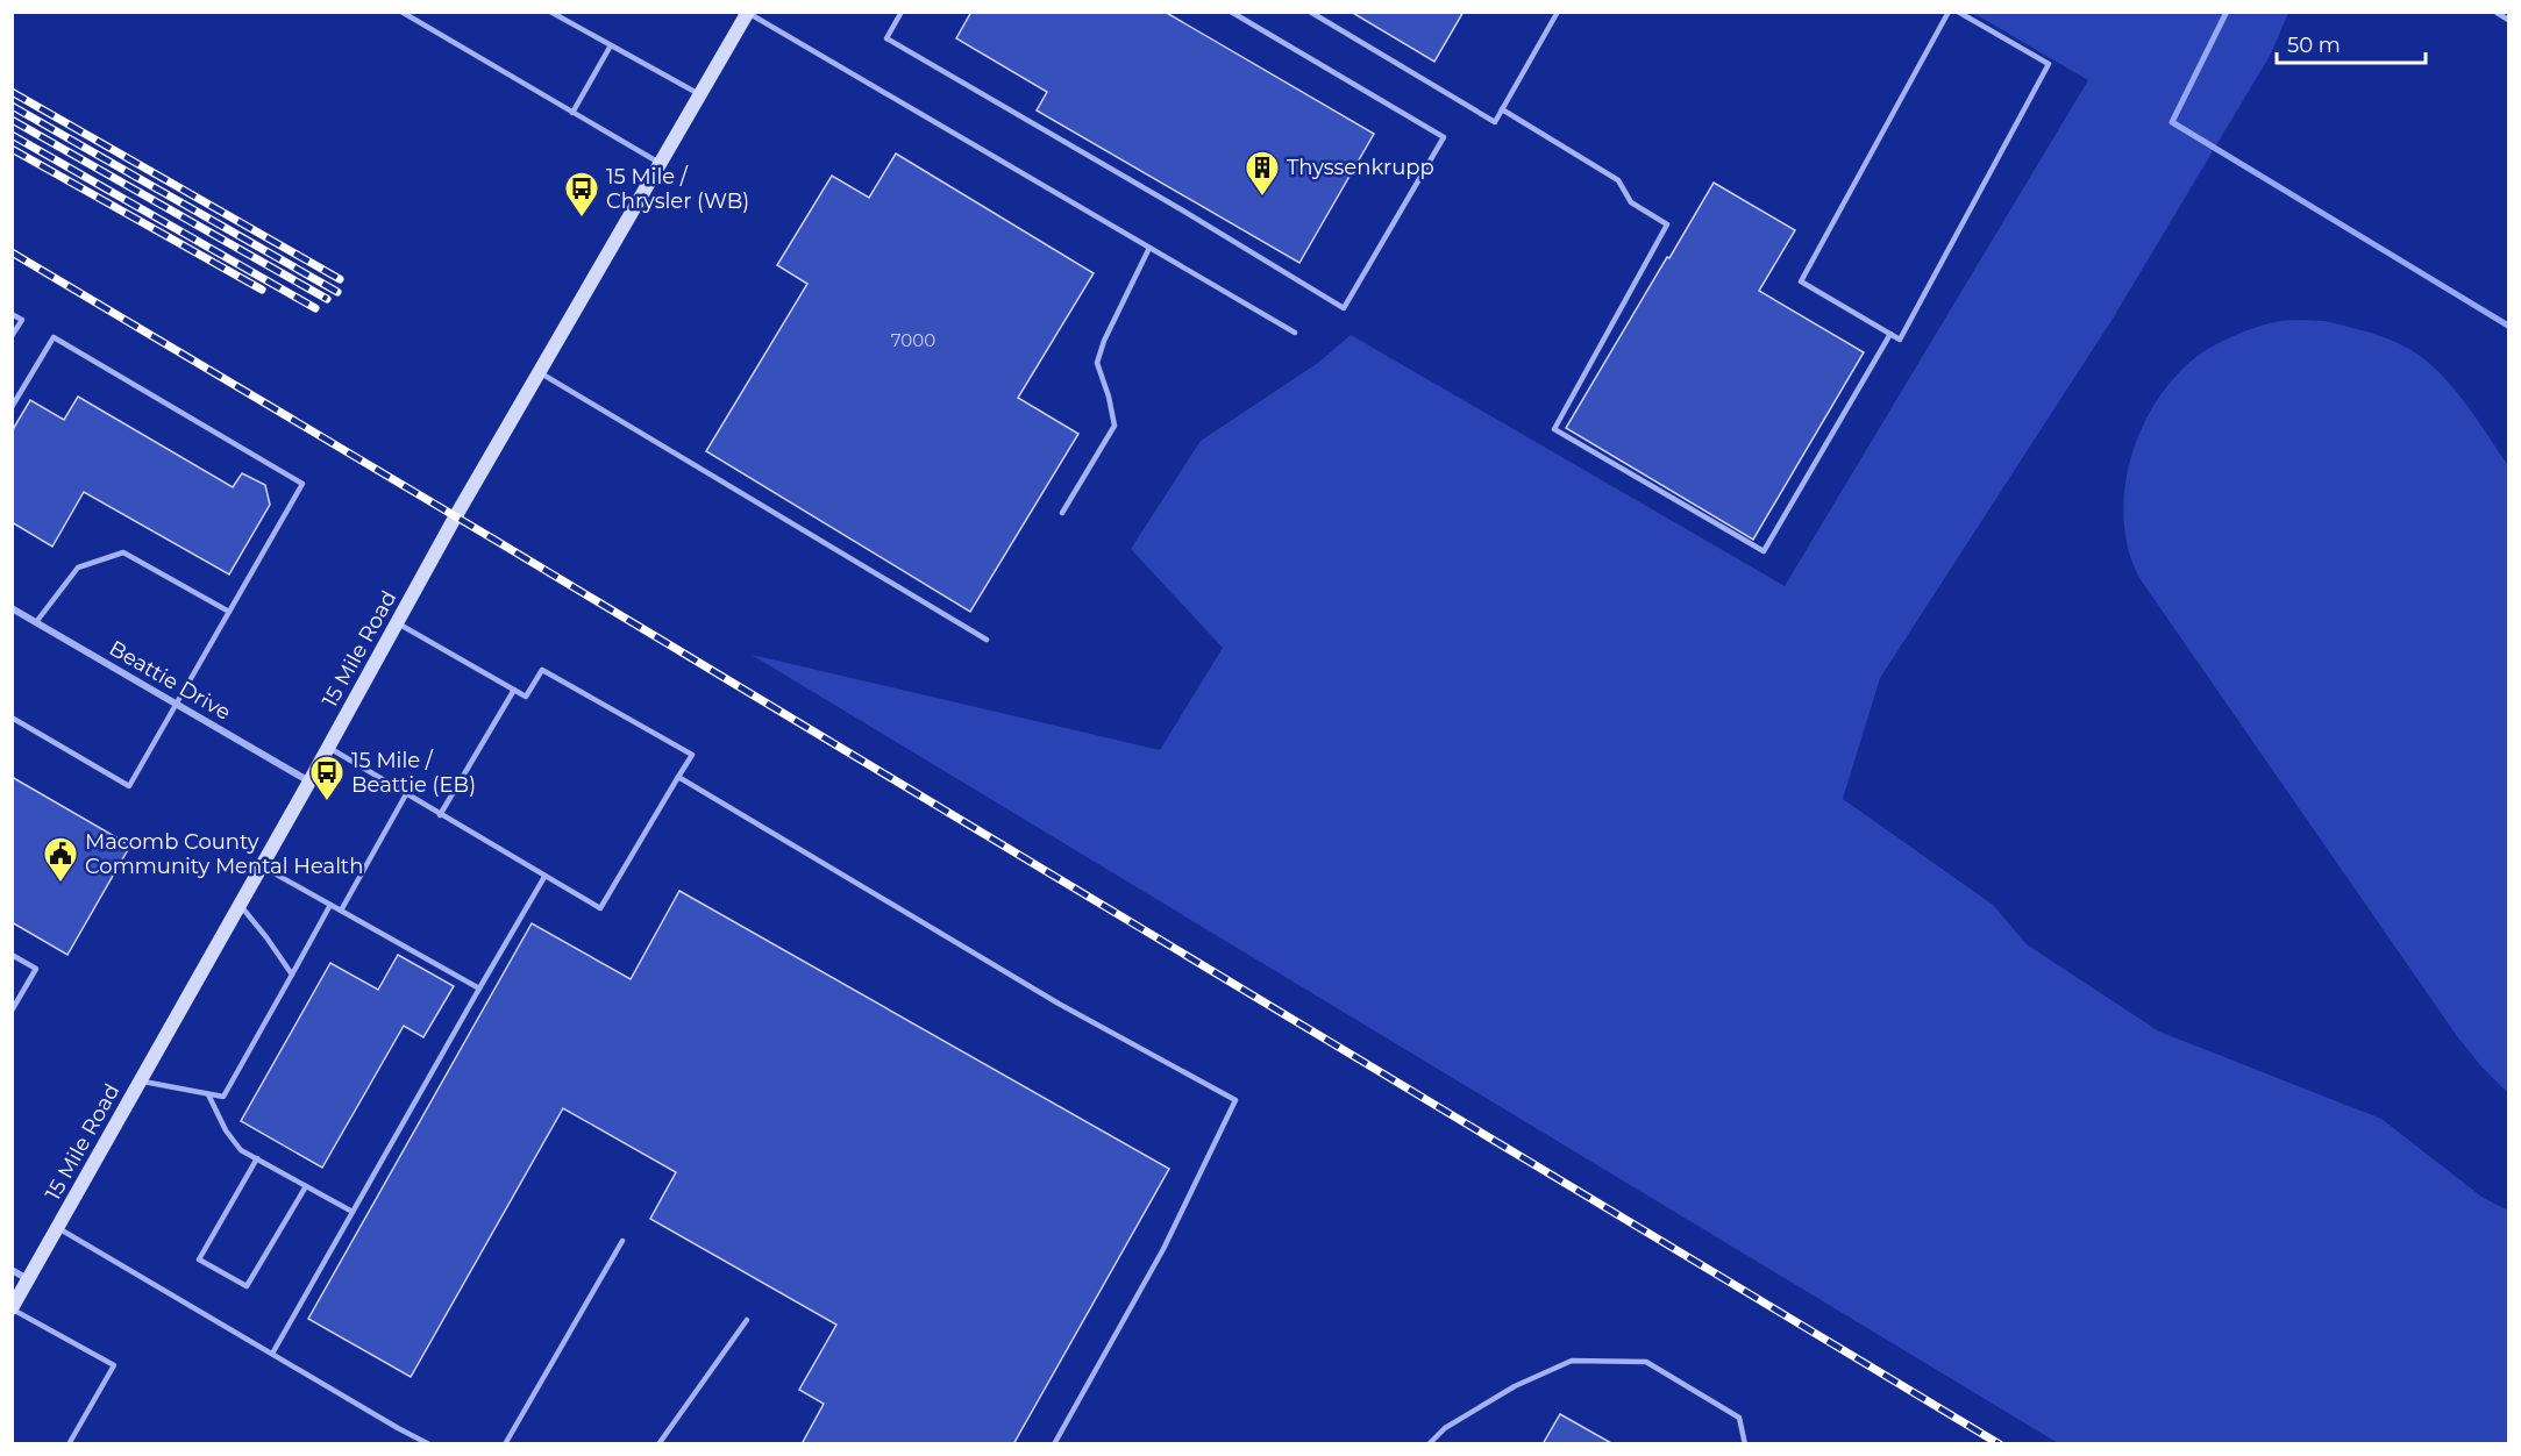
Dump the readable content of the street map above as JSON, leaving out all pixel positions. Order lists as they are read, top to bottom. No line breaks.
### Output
{"streets":{"main road":["15 Mile Road"],"street":["Beattie Drive"]},"crossings":[["15 Mile Road","Beattie Drive"]],"places":{"building":["Thyssenkrupp"],"bus stop":["15 Mile / Chrysler (WB)","15 Mile / Beattie (EB)"],"public building":["Macomb County Community Mental Health"]},"house_numbers":["7000"],"scale_bar":"50 m"}
